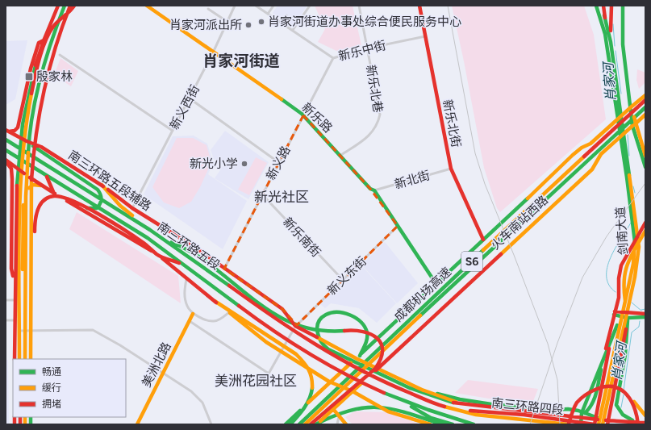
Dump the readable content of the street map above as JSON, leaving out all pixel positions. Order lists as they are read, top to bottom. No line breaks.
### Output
{"streets":{"main road":["新乐路","新乐北街","南三环路五段辅路","火车南站西路","剑南大道","南三环路五段","S6","成都机场高速","美洲北路","南三环路四段"],"street":["新乐中街","新乐北巷","新义西街","新义路","新北街","新乐南街","新义东街"]},"crossings":[["新乐中街","新乐北巷"],["新乐中街","新乐北街"],["新乐中街","新义路"],["新乐北巷","新乐路"],["新义西街","新乐路"],["新义西街","南三环路五段辅路"],["新乐路","新义路"],["新乐路","新北街"],["新乐路","火车南站西路"],["新乐路","新义东街"],["新乐北街","新北街"],["新乐北街","火车南站西路"],["新义路","南三环路五段辅路"],["新义路","新乐南街"],["南三环路五段辅路","火车南站西路"],["南三环路五段辅路","新义东街"],["新乐南街","新义东街"],["南三环路五段","南三环路四段"],["新义东街","美洲北路"]],"districts":["肖家河街道","新光社区","美洲花园社区"],"water":["肖家河"],"places":{"other":["肖家河街道办事处综合便民服务中心","肖家河派出所","新光小学"],"transit":["殷家林"]},"legend":["畅通","缓行","拥堵"]}
